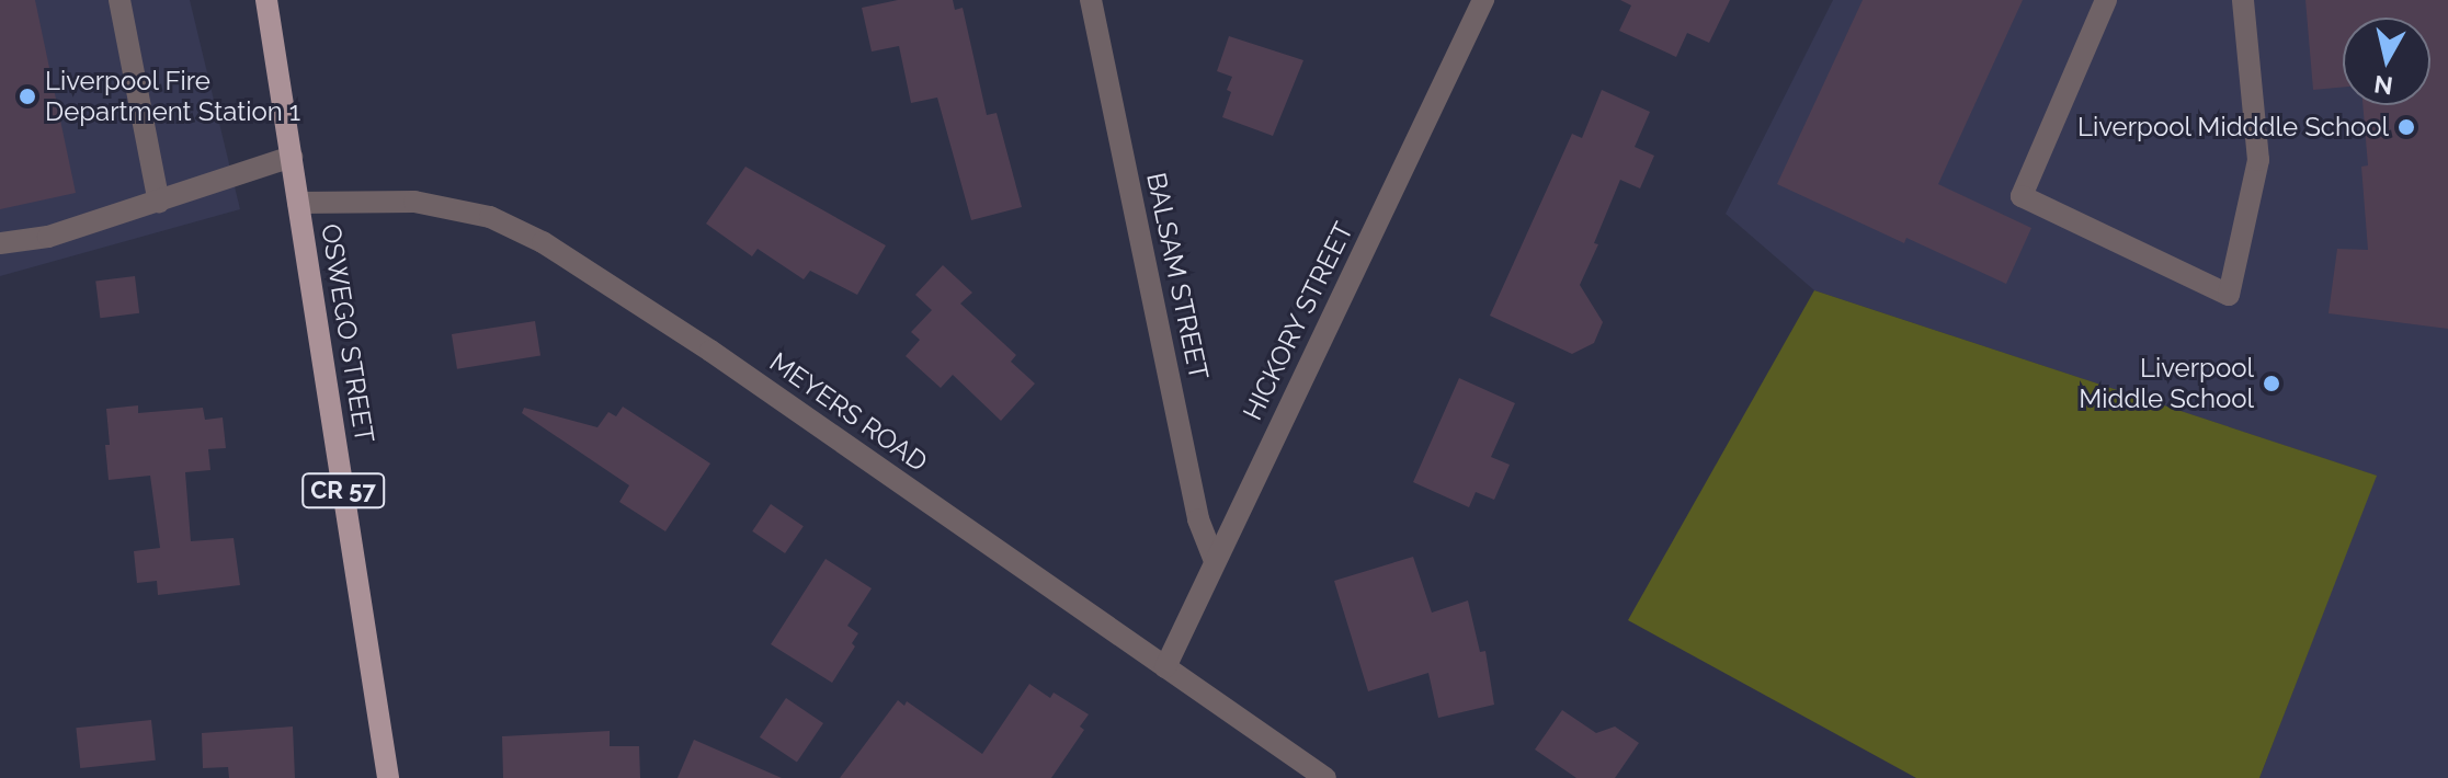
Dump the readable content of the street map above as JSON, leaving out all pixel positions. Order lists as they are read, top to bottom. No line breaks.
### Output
{"streets":{"main road":["OSWEGO STREET","CR 57"],"street":["BALSAM STREET","HICKORY STREET","MEYERS ROAD"]},"crossings":[["BALSAM STREET","HICKORY STREET"],["HICKORY STREET","MEYERS ROAD"],["OSWEGO STREET","MEYERS ROAD"]],"places":["Liverpool Fire Department Station 1","Liverpool Midddle School","Liverpool Middle School"],"north":"bottom"}
